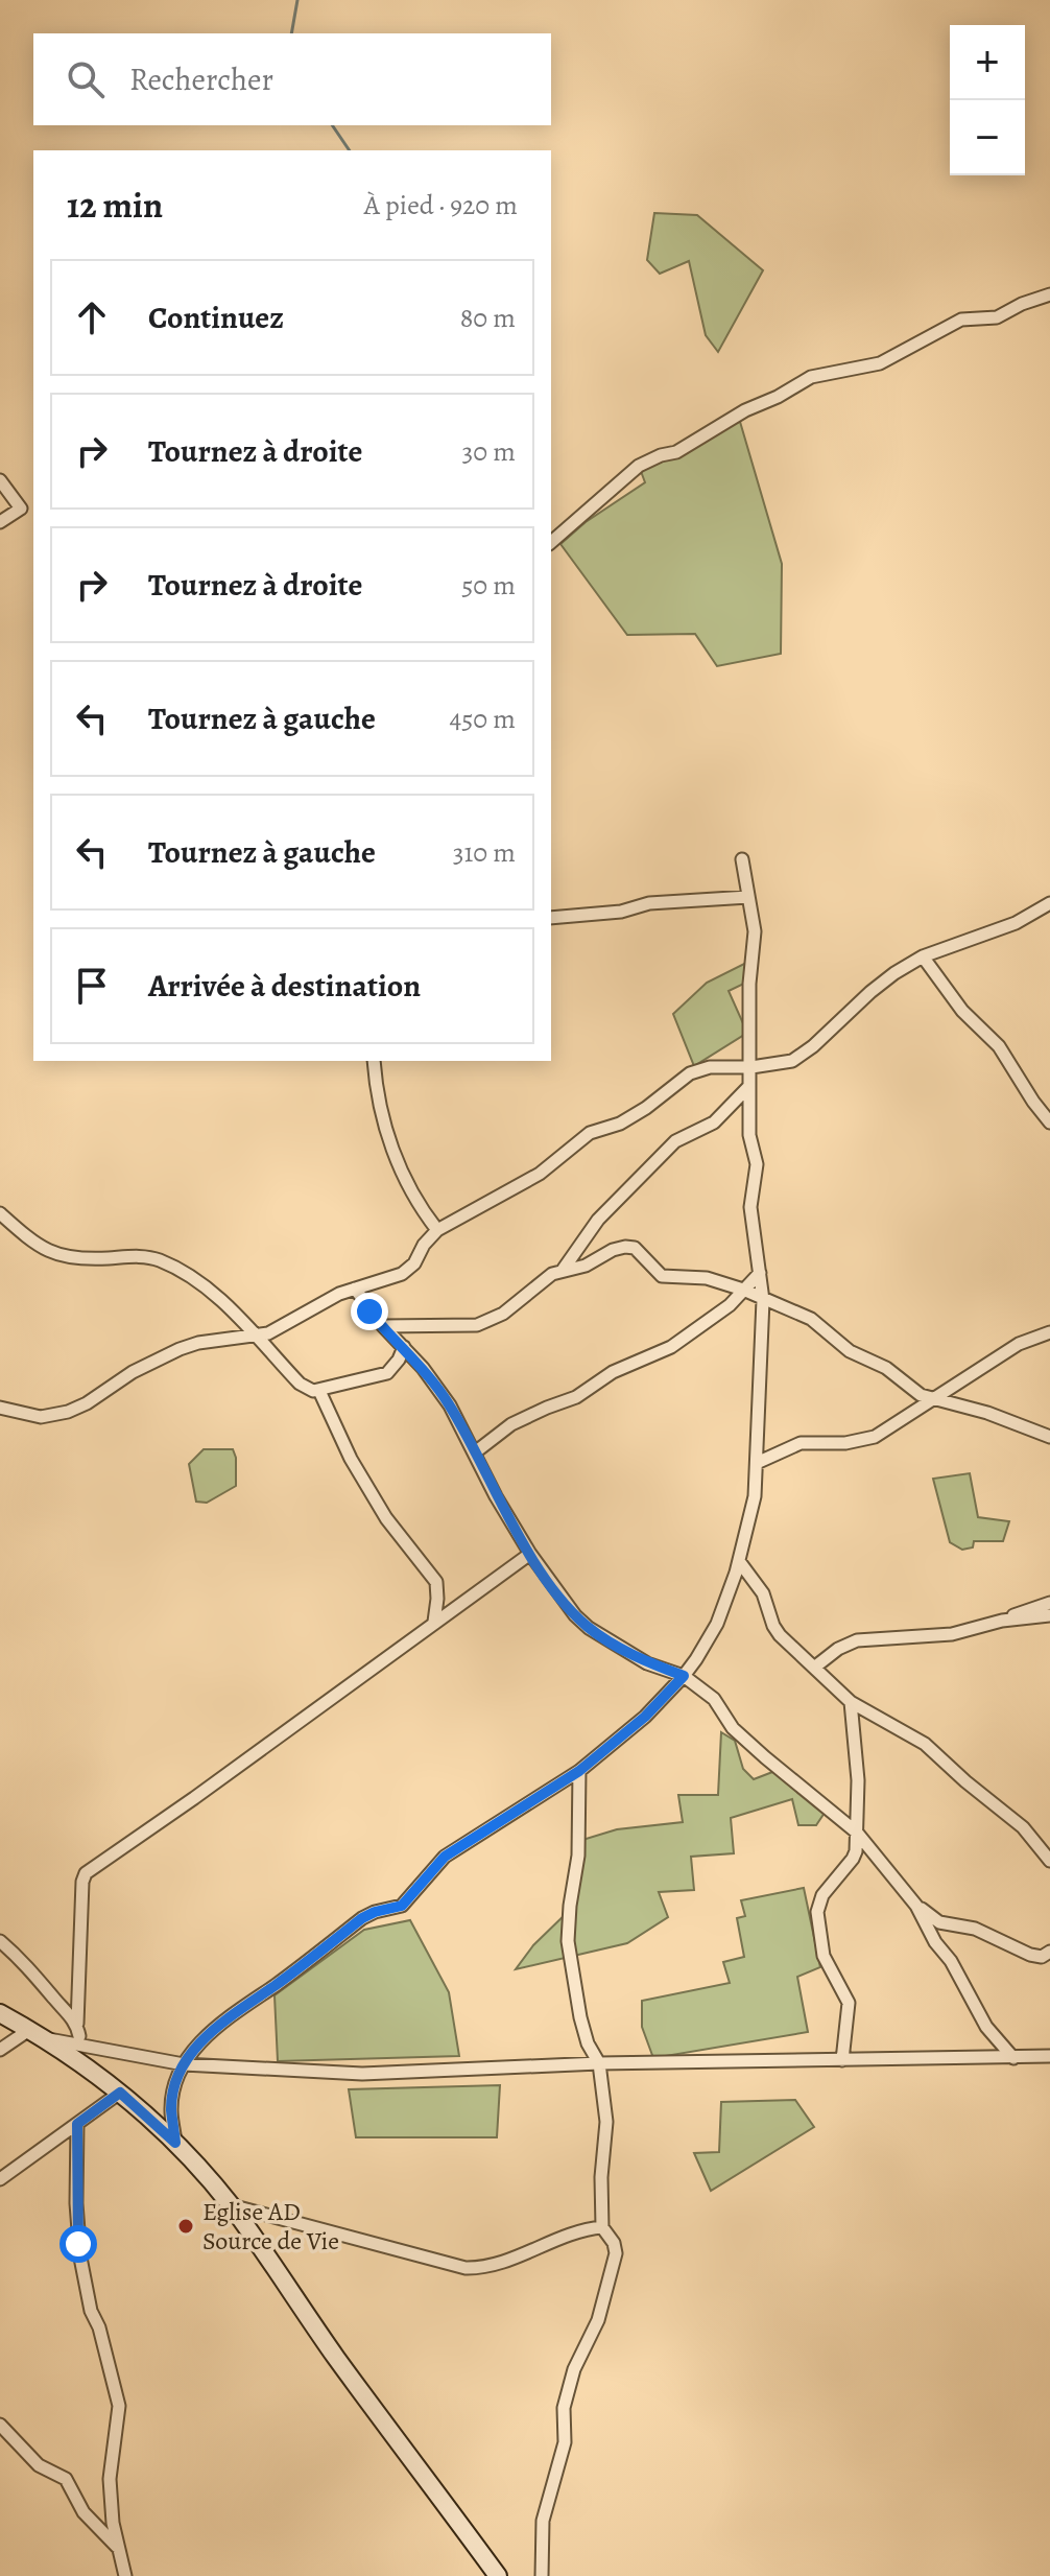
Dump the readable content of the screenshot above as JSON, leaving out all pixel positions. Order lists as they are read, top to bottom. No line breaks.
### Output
{"places":["Eglise AD Source de Vie"],"page":{"map_buttons":["+","−"],"search":"Rechercher","heading":["12 min","À pied · 920 m"],"list":[["Continuez","80 m"],["Tournez à droite","30 m"],["Tournez à droite","50 m"],["Tournez à gauche","450 m"],["Tournez à gauche","310 m"],"Arrivée à destination"]}}
